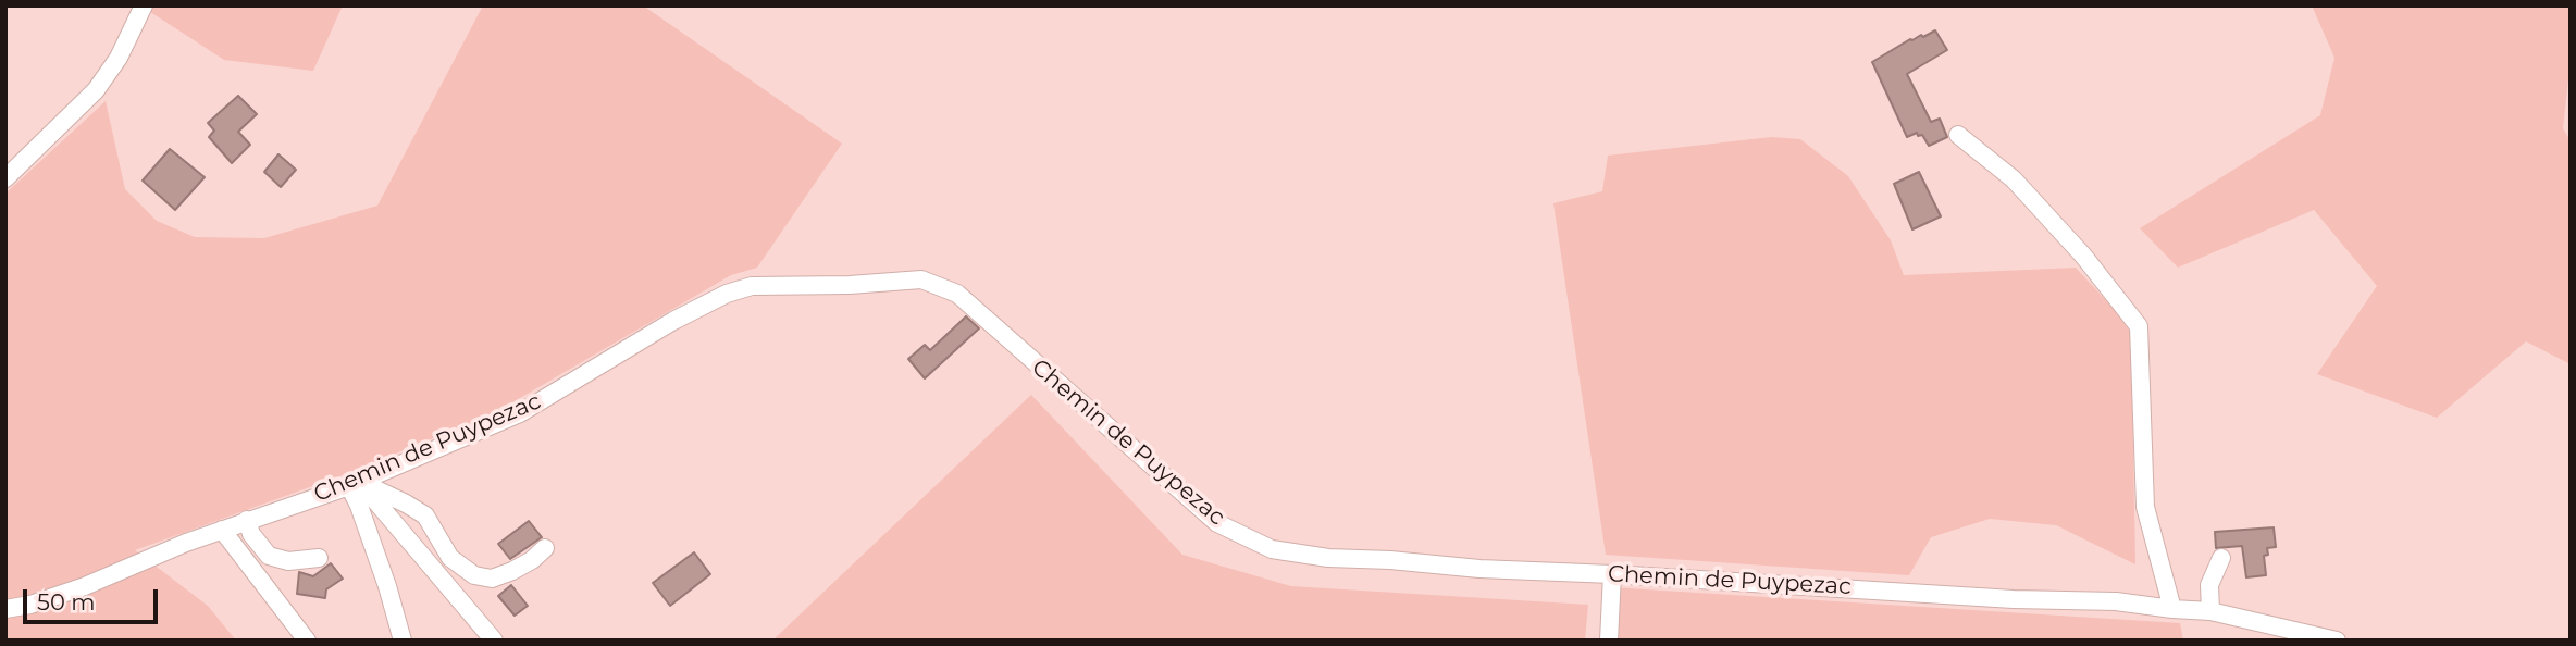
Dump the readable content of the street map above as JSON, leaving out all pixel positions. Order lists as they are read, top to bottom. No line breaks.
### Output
{"streets":{"street":["Chemin de Puypezac"]},"scale_bar":"50 m"}
